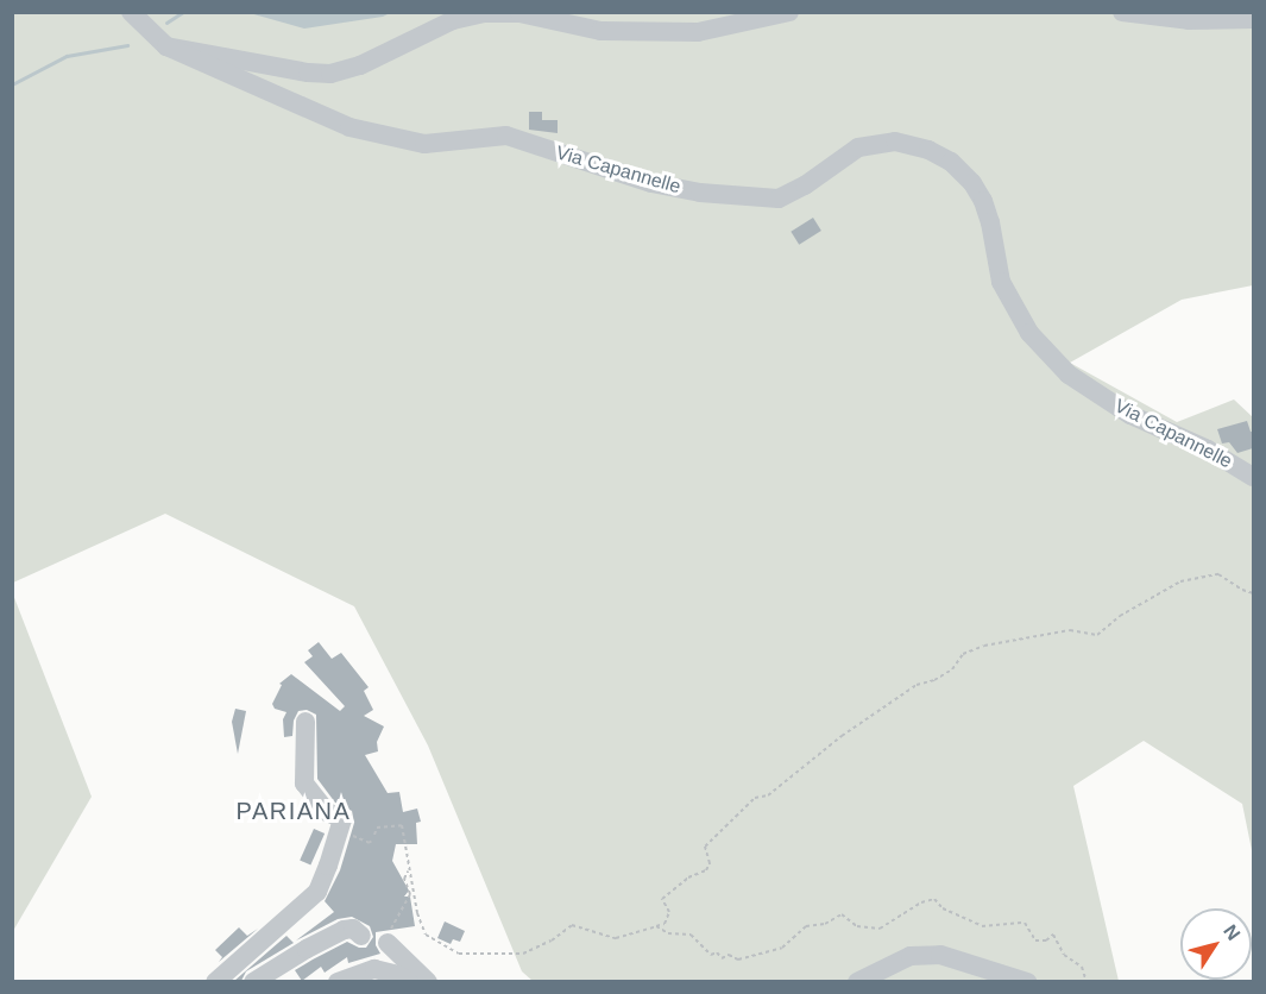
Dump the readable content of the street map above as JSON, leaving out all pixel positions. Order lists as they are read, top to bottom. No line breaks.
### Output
{"streets":{"street":["Via Capannelle"]},"districts":["PARIANA"],"north":"top right"}
